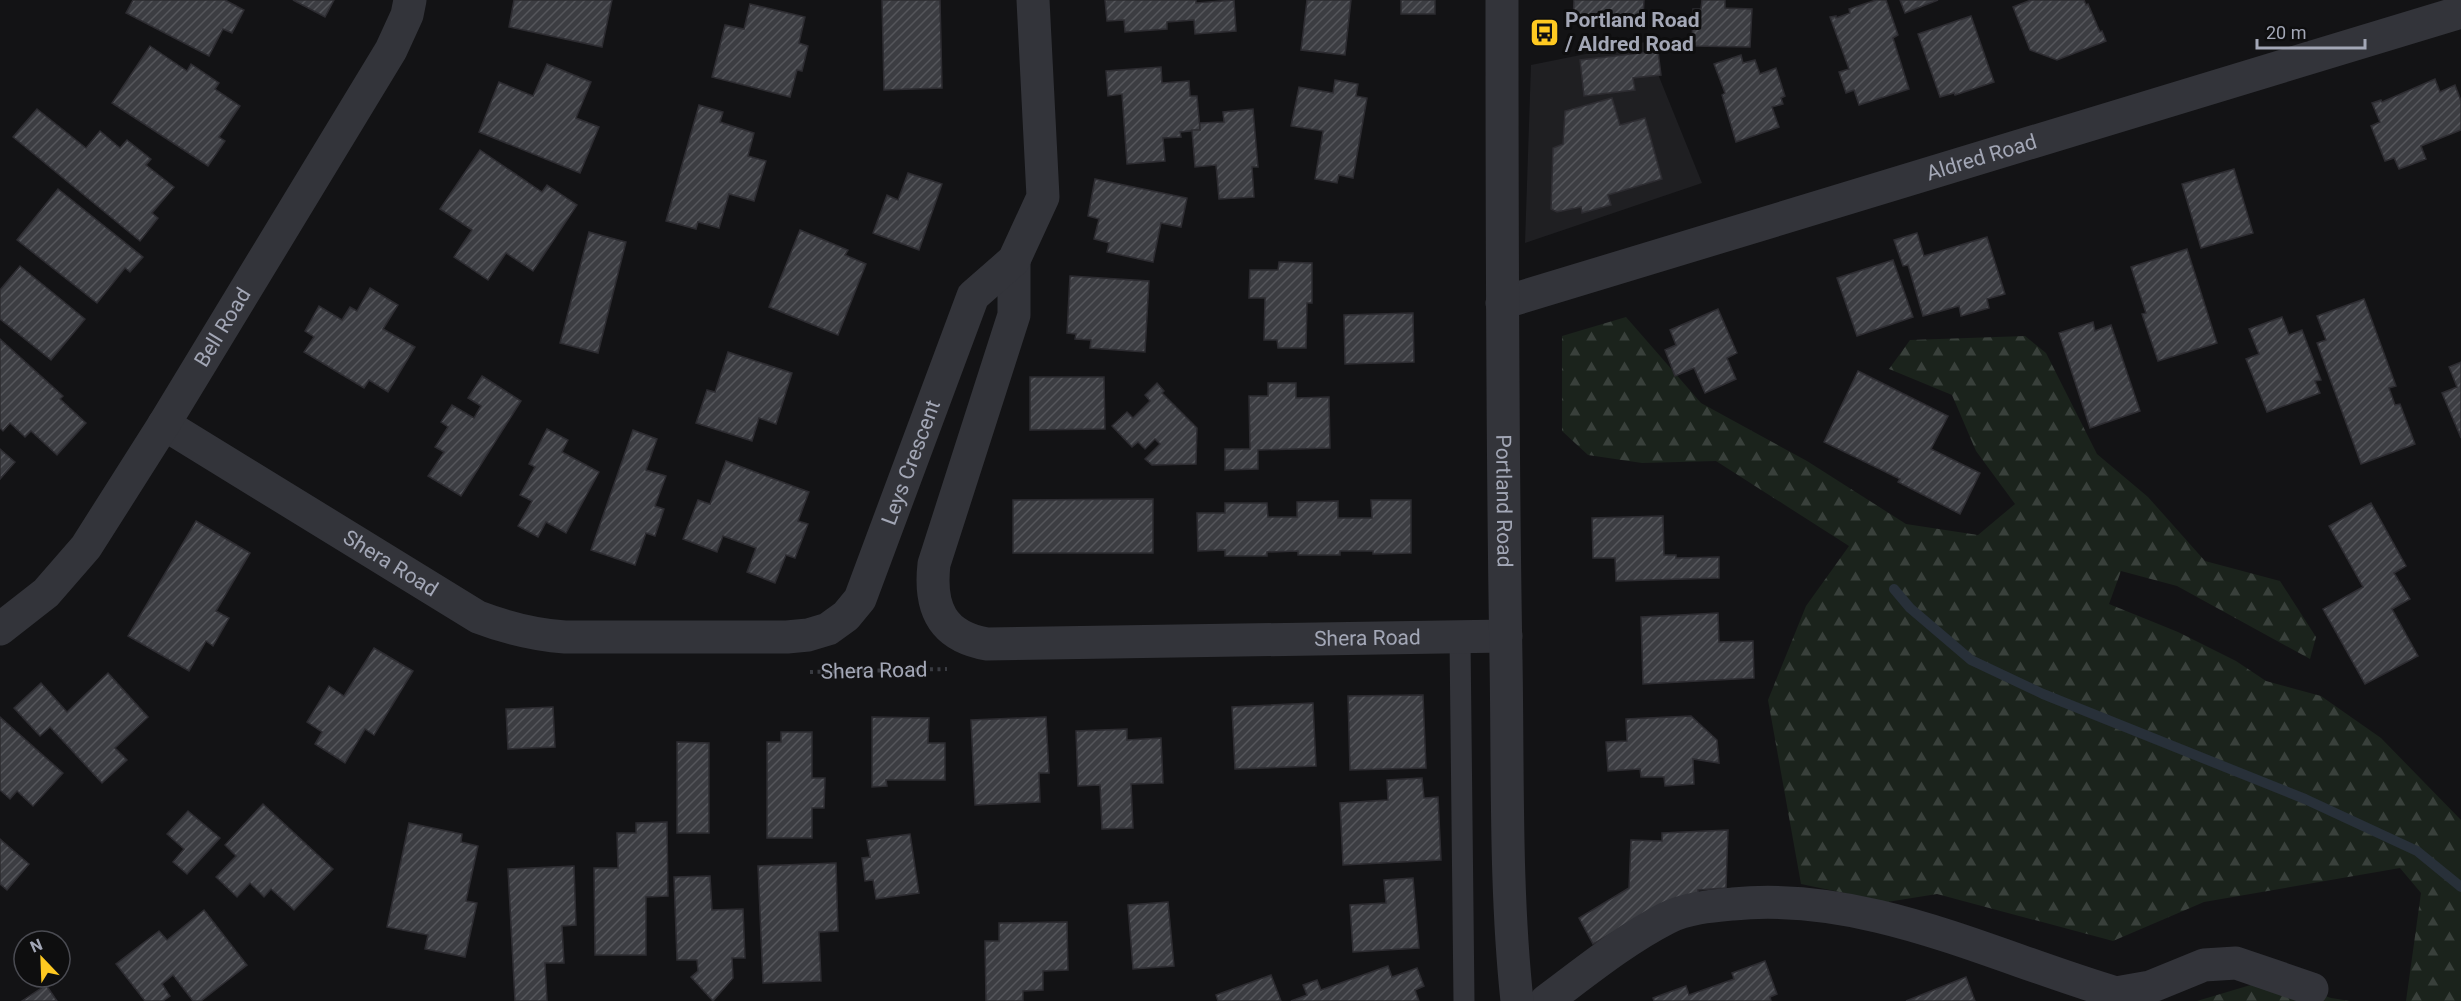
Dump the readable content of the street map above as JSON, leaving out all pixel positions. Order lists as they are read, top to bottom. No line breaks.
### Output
{"streets":{"street":["Aldred Road","Bell Road","Leys Crescent","Portland Road","Shera Road"]},"crossings":[["Aldred Road","Portland Road"],["Bell Road","Shera Road"],["Leys Crescent","Shera Road"],["Portland Road","Shera Road"]],"places":{"bus stop":["Portland Road / Aldred Road"]},"scale_bar":"20 m","north":"top left"}
